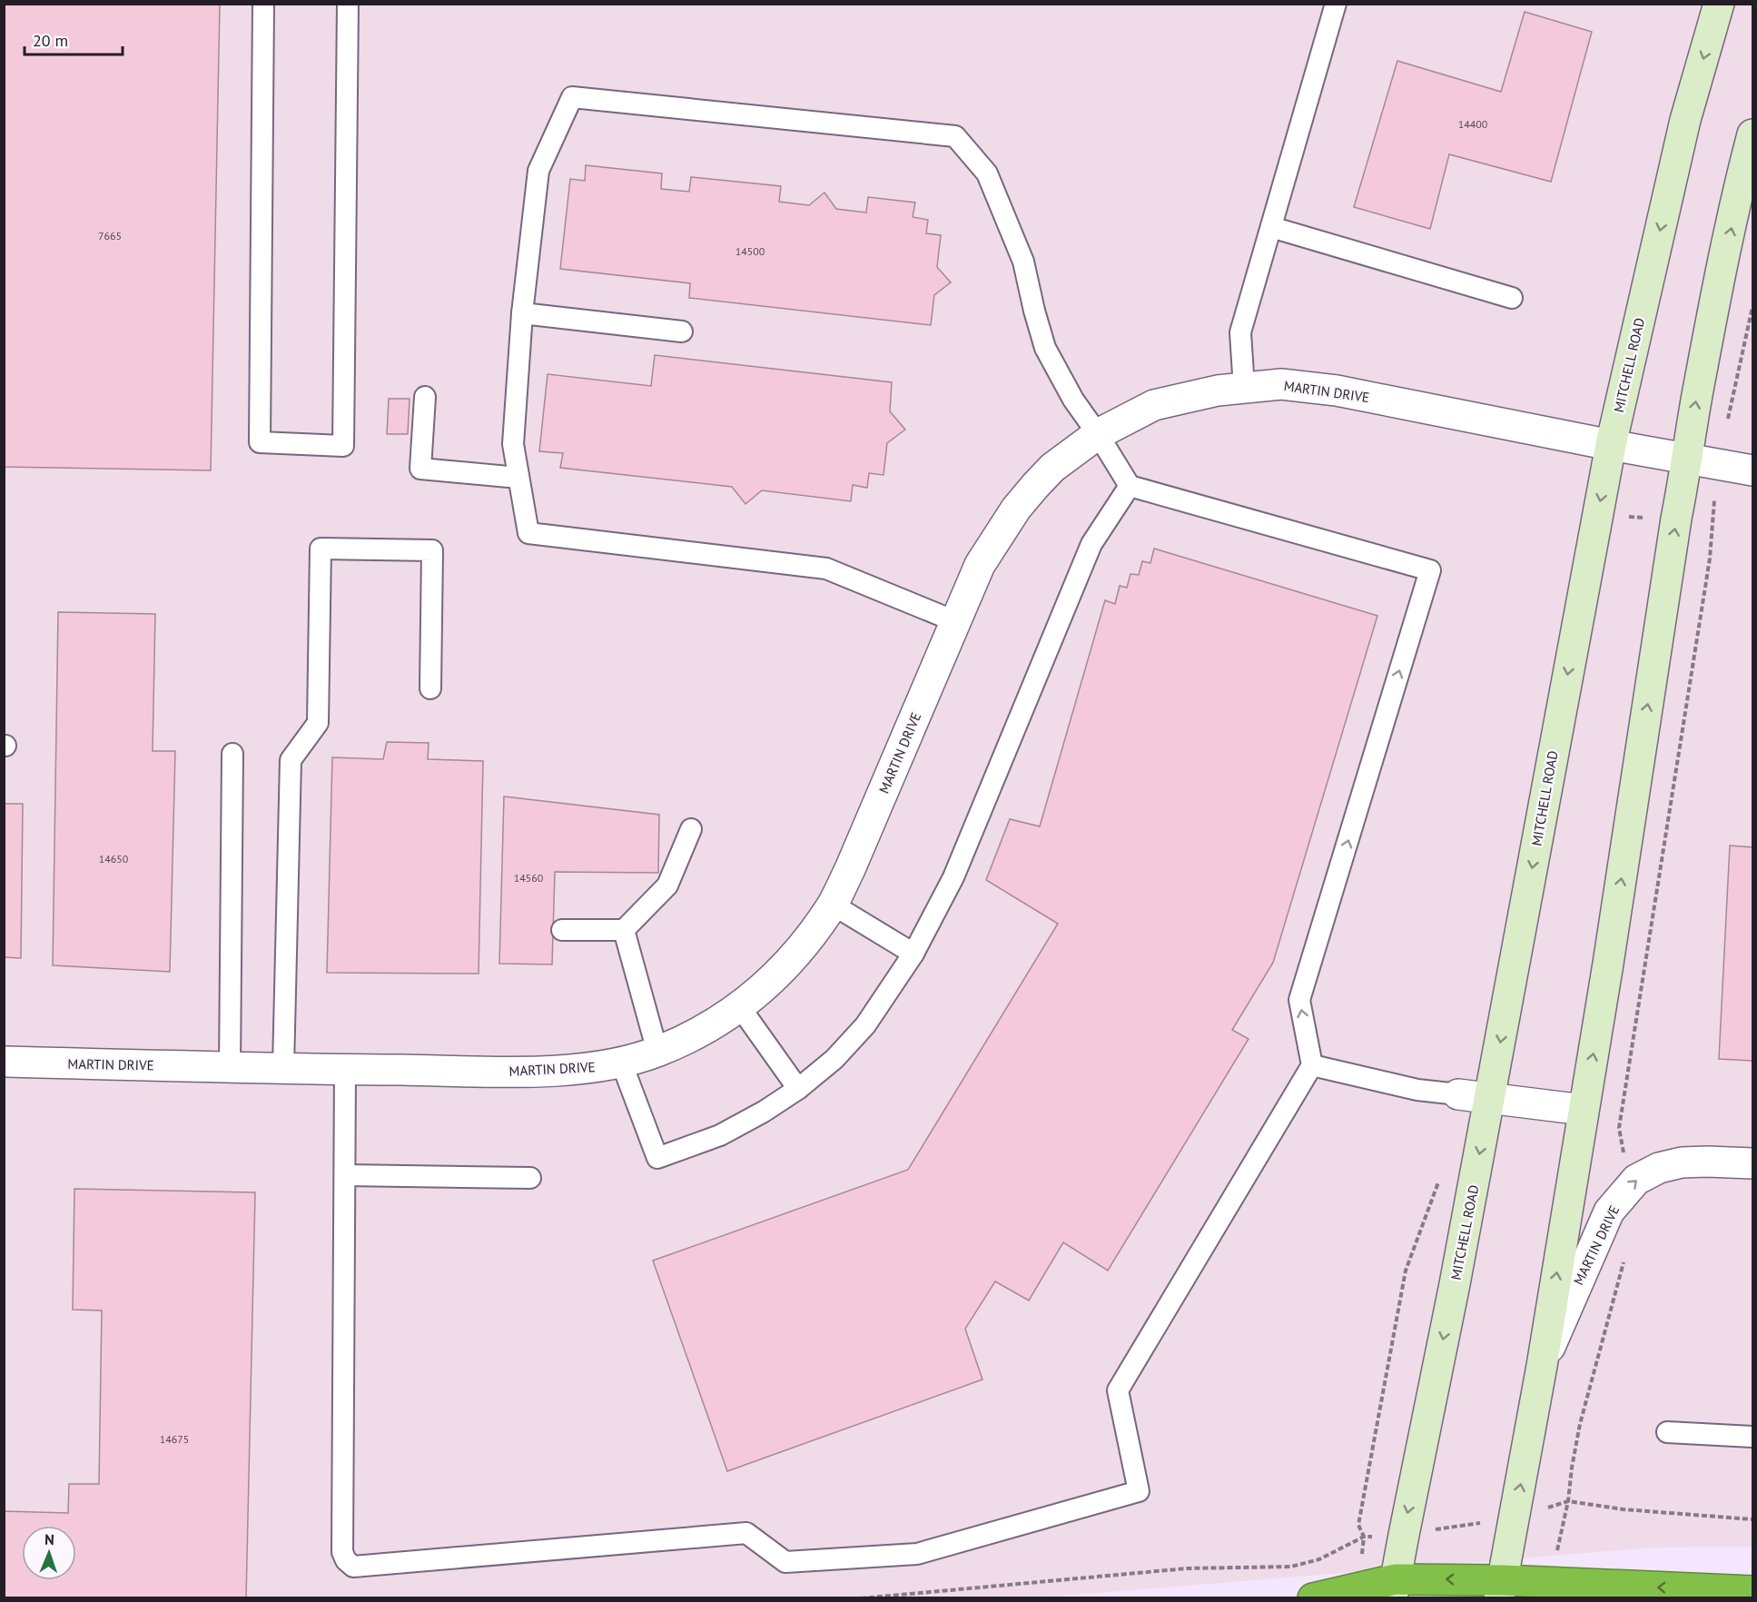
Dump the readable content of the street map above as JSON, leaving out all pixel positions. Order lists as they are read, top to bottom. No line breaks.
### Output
{"streets":{"main road":["MITCHELL ROAD"],"street":["MARTIN DRIVE"]},"crossings":[["MITCHELL ROAD","MARTIN DRIVE"]],"house_numbers":["14400","7665","14500","14650","14560","14675"],"scale_bar":"20 m","north":"top"}
